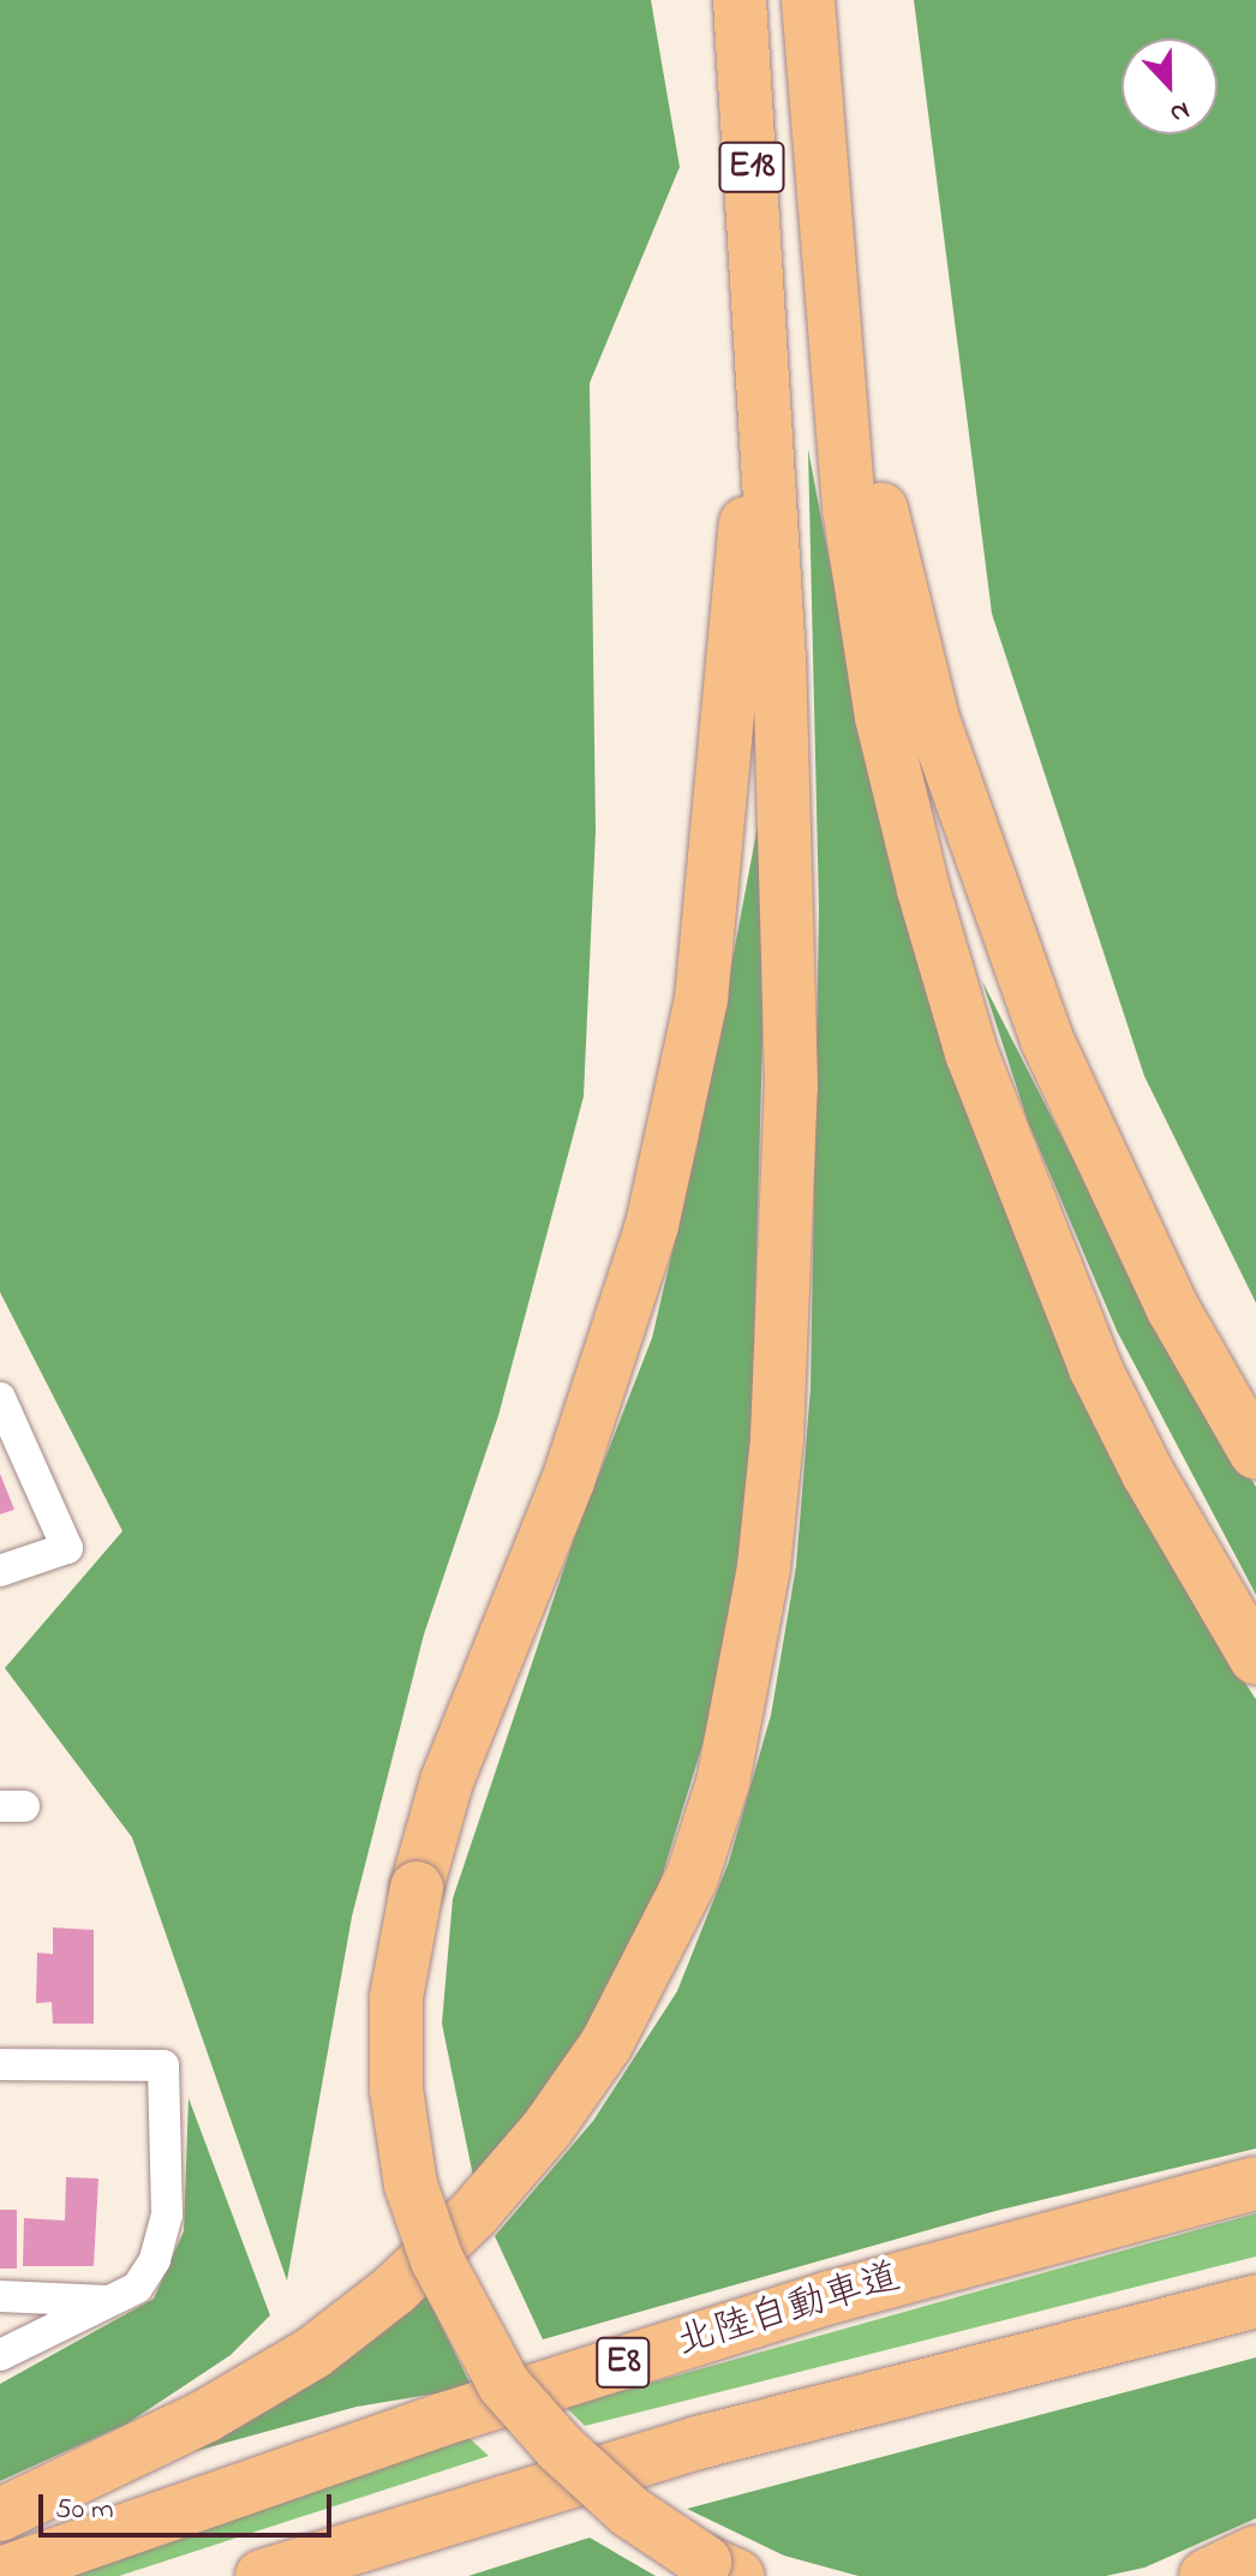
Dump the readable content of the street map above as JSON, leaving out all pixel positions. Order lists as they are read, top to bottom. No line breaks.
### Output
{"streets":{"highway":["E18","北陸自動車道","E8"]},"scale_bar":"50 m","north":"bottom"}
